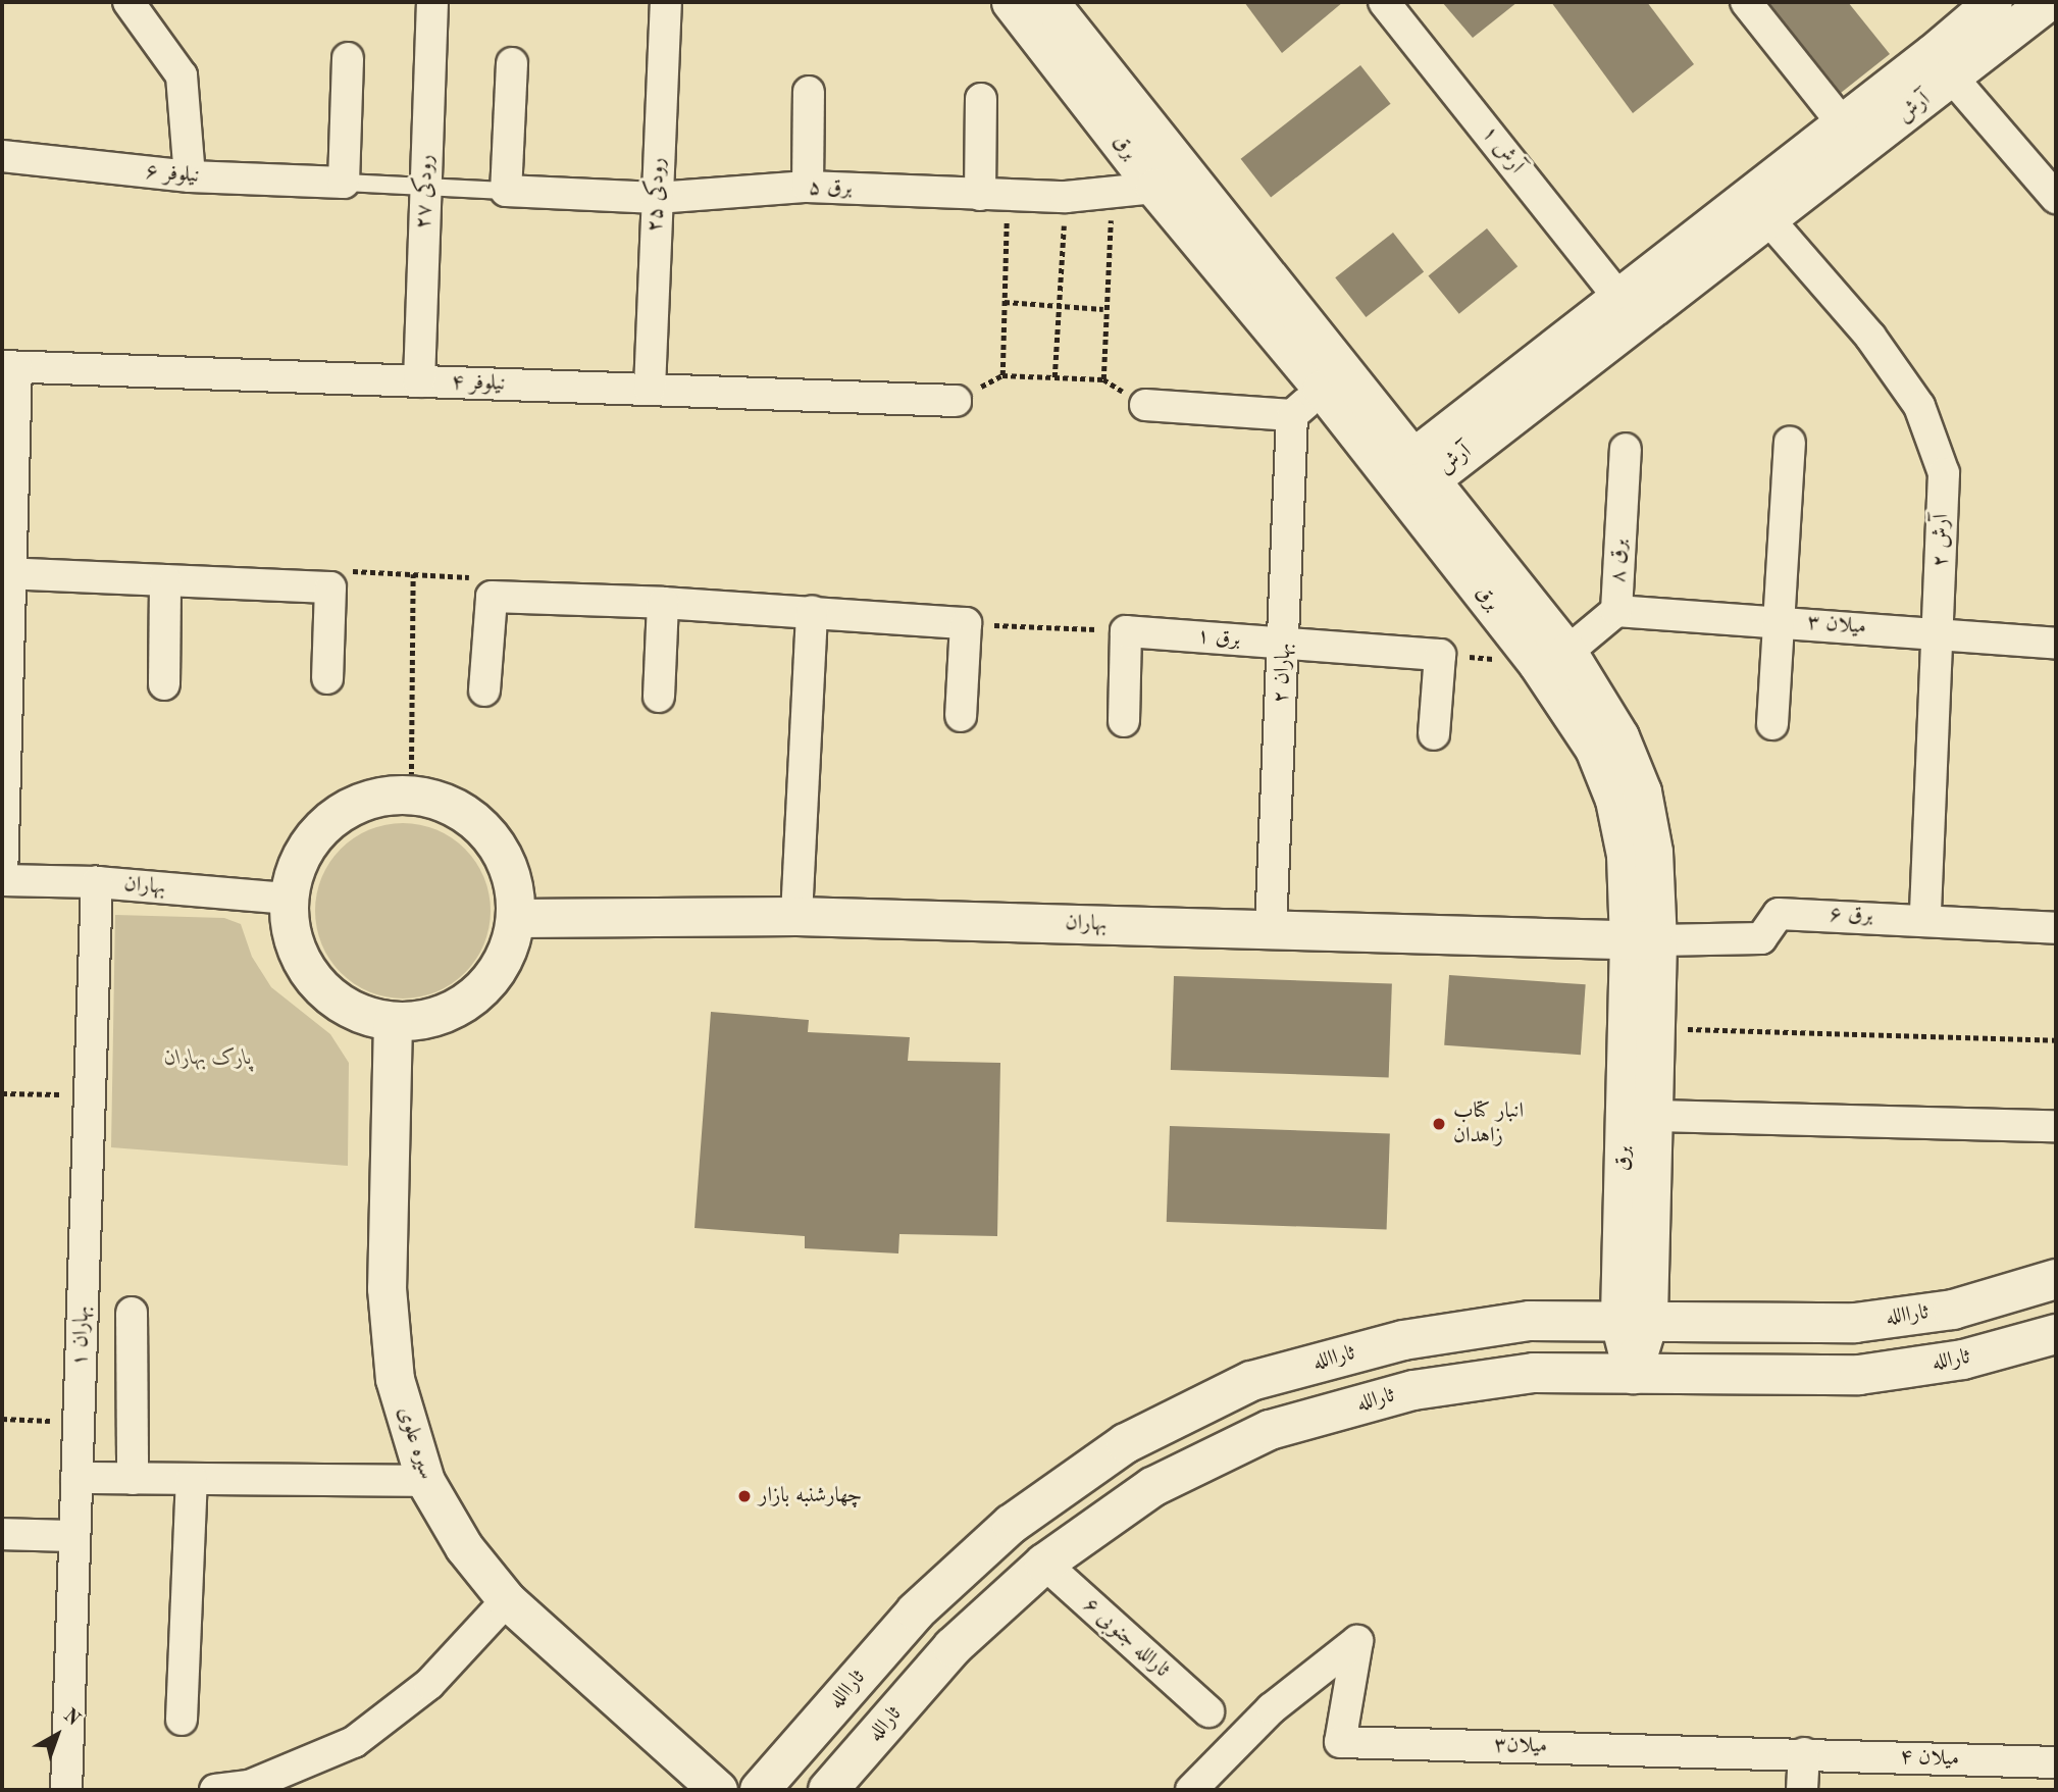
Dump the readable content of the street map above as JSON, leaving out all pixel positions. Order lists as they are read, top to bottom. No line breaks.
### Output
{"streets":{"main road":["ثاراالله","ثارالله"],"street":["آرش","برق","آرش ۱","نیلوفر ۶","برق ۵","رودکی ۲۷","رودکی ۲۵","نیلوفر ۴","آرش ۲","برق ۸","میلان ۳","برق ۱","بهاران ۲","بهاران","برق ۶","بهاران ۱","سیره علوی","ثارالله جنوبی ۶","میلان۳","میلان ۴"]},"crossings":[["آرش","برق"],["آرش","آرش ۱"],["آرش","آرش ۲"],["برق","برق ۵"],["برق","برق ۸"],["برق","بهاران"],["برق","برق ۶"],["برق","ثاراالله"],["برق ۵","رودکی ۲۵"],["رودکی ۲۷","نیلوفر ۴"],["رودکی ۲۵","نیلوفر ۴"],["آرش ۲","میلان ۳"],["آرش ۲","برق ۶"],["برق ۸","میلان ۳"],["برق ۱","بهاران ۲"],["بهاران ۲","بهاران"],["بهاران","برق ۶"],["بهاران","بهاران ۱"],["بهاران","سیره علوی"],["ثارالله","ثارالله جنوبی ۶"],["میلان۳","میلان ۴"]],"parks":["پارک بهاران"],"places":["انبار کتاب زاهدان","چهارشنبه بازار"],"north":"top right"}
